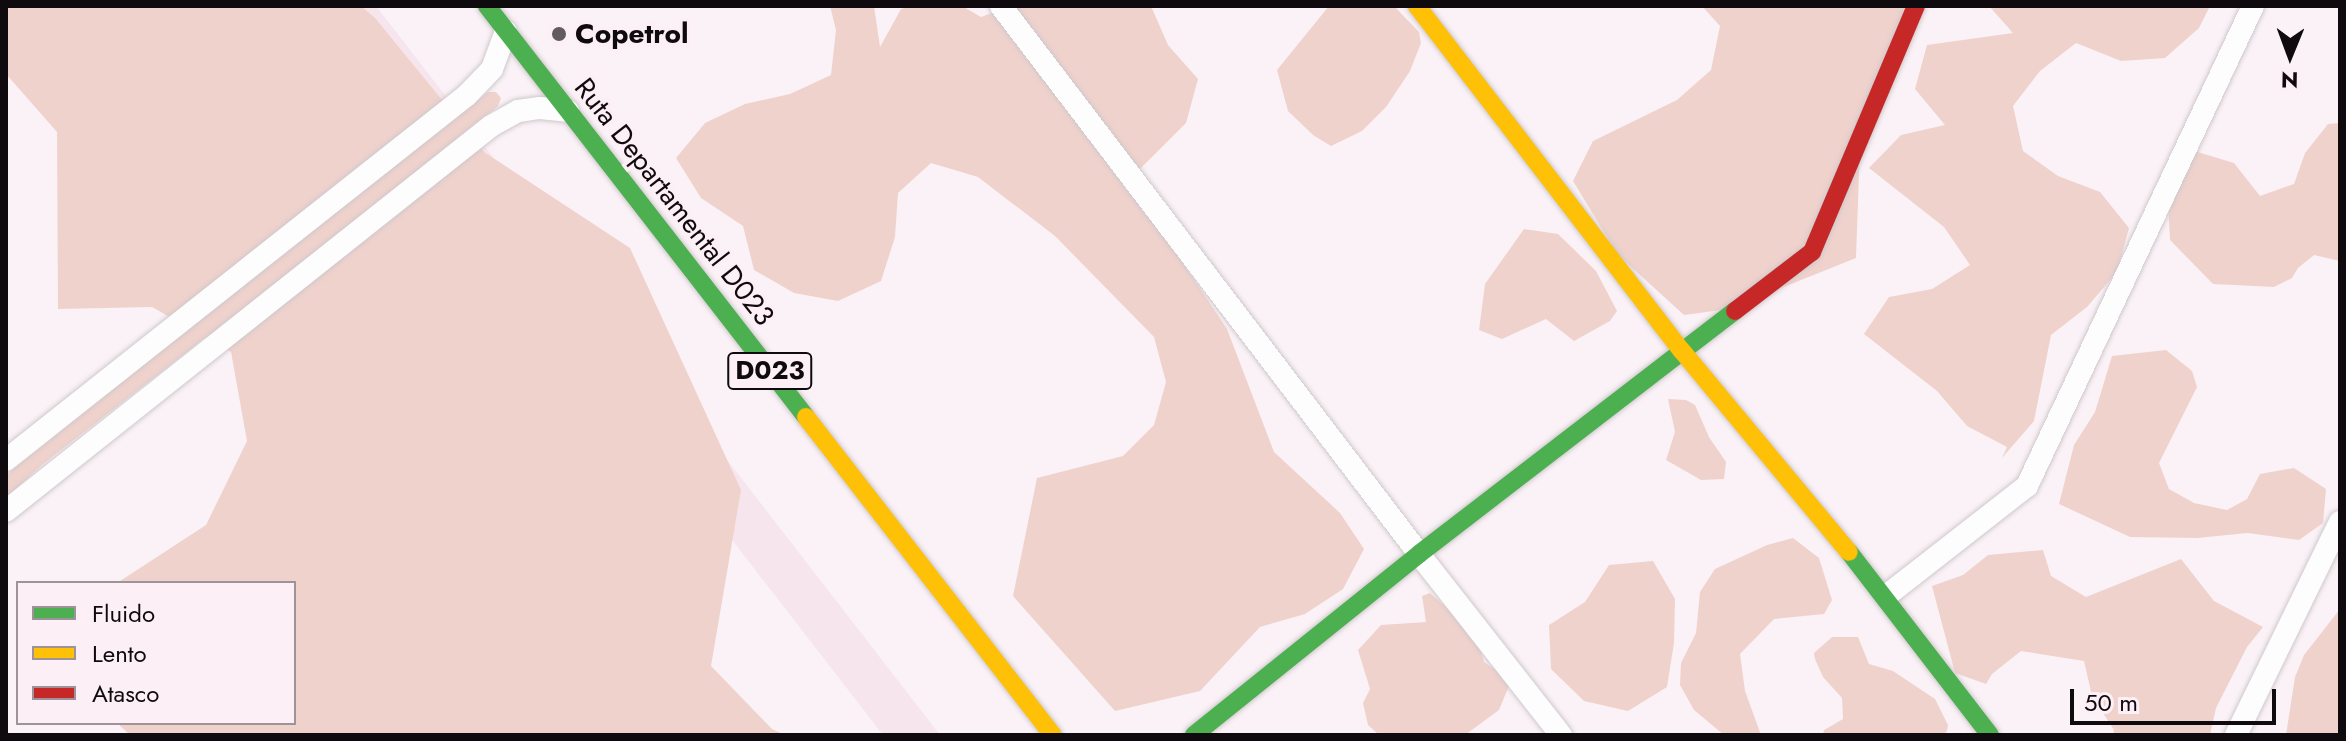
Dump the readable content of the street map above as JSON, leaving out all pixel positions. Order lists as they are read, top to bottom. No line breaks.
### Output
{"streets":{"street":["Ruta Departamental D023","D023"]},"places":["Copetrol"],"legend":["Fluido","Lento","Atasco"],"scale_bar":"50 m","north":"bottom"}
